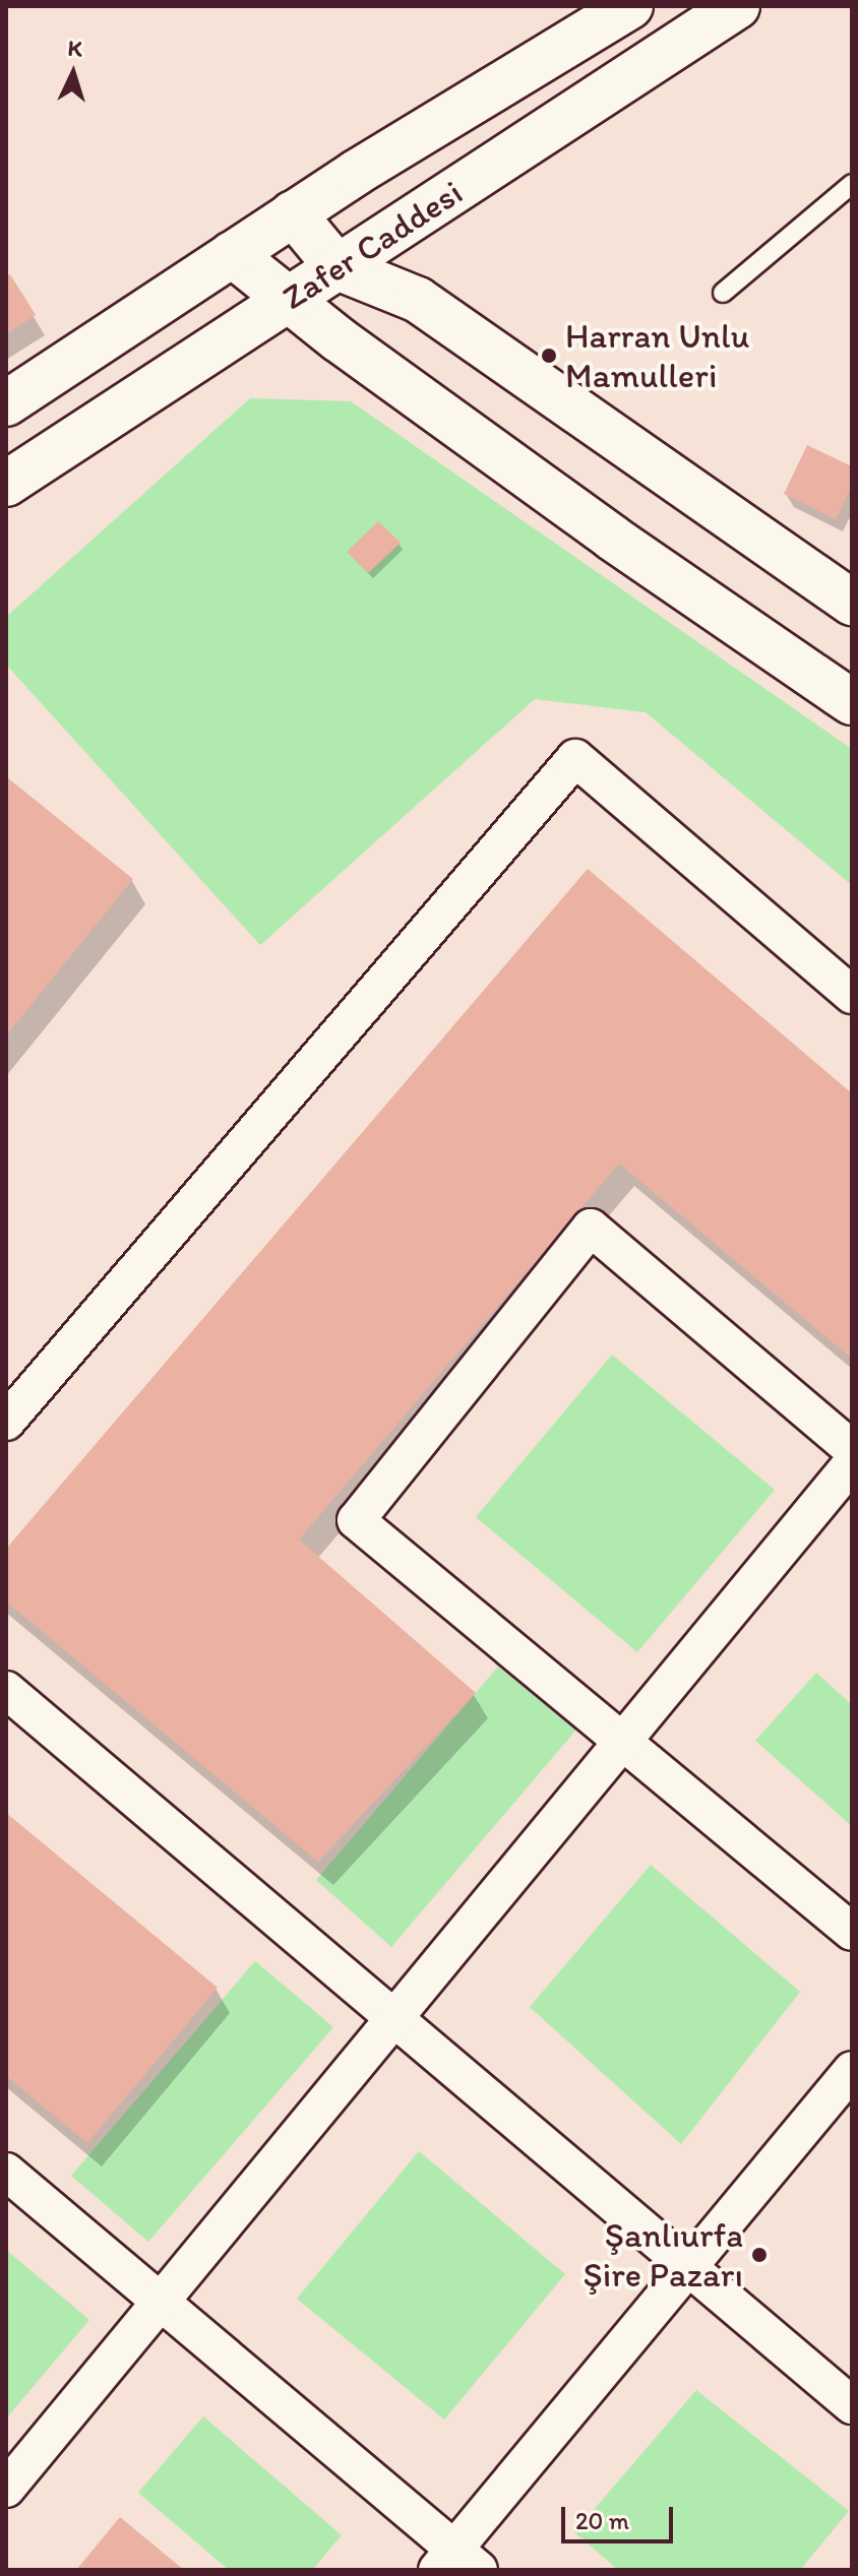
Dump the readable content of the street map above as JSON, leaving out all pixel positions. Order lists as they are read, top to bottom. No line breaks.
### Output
{"streets":{"main road":["Zafer Caddesi"]},"places":["Harran Unlu Mamulleri","Şanlıurfa Şire Pazarı"],"scale_bar":"20 m","north":"top"}
